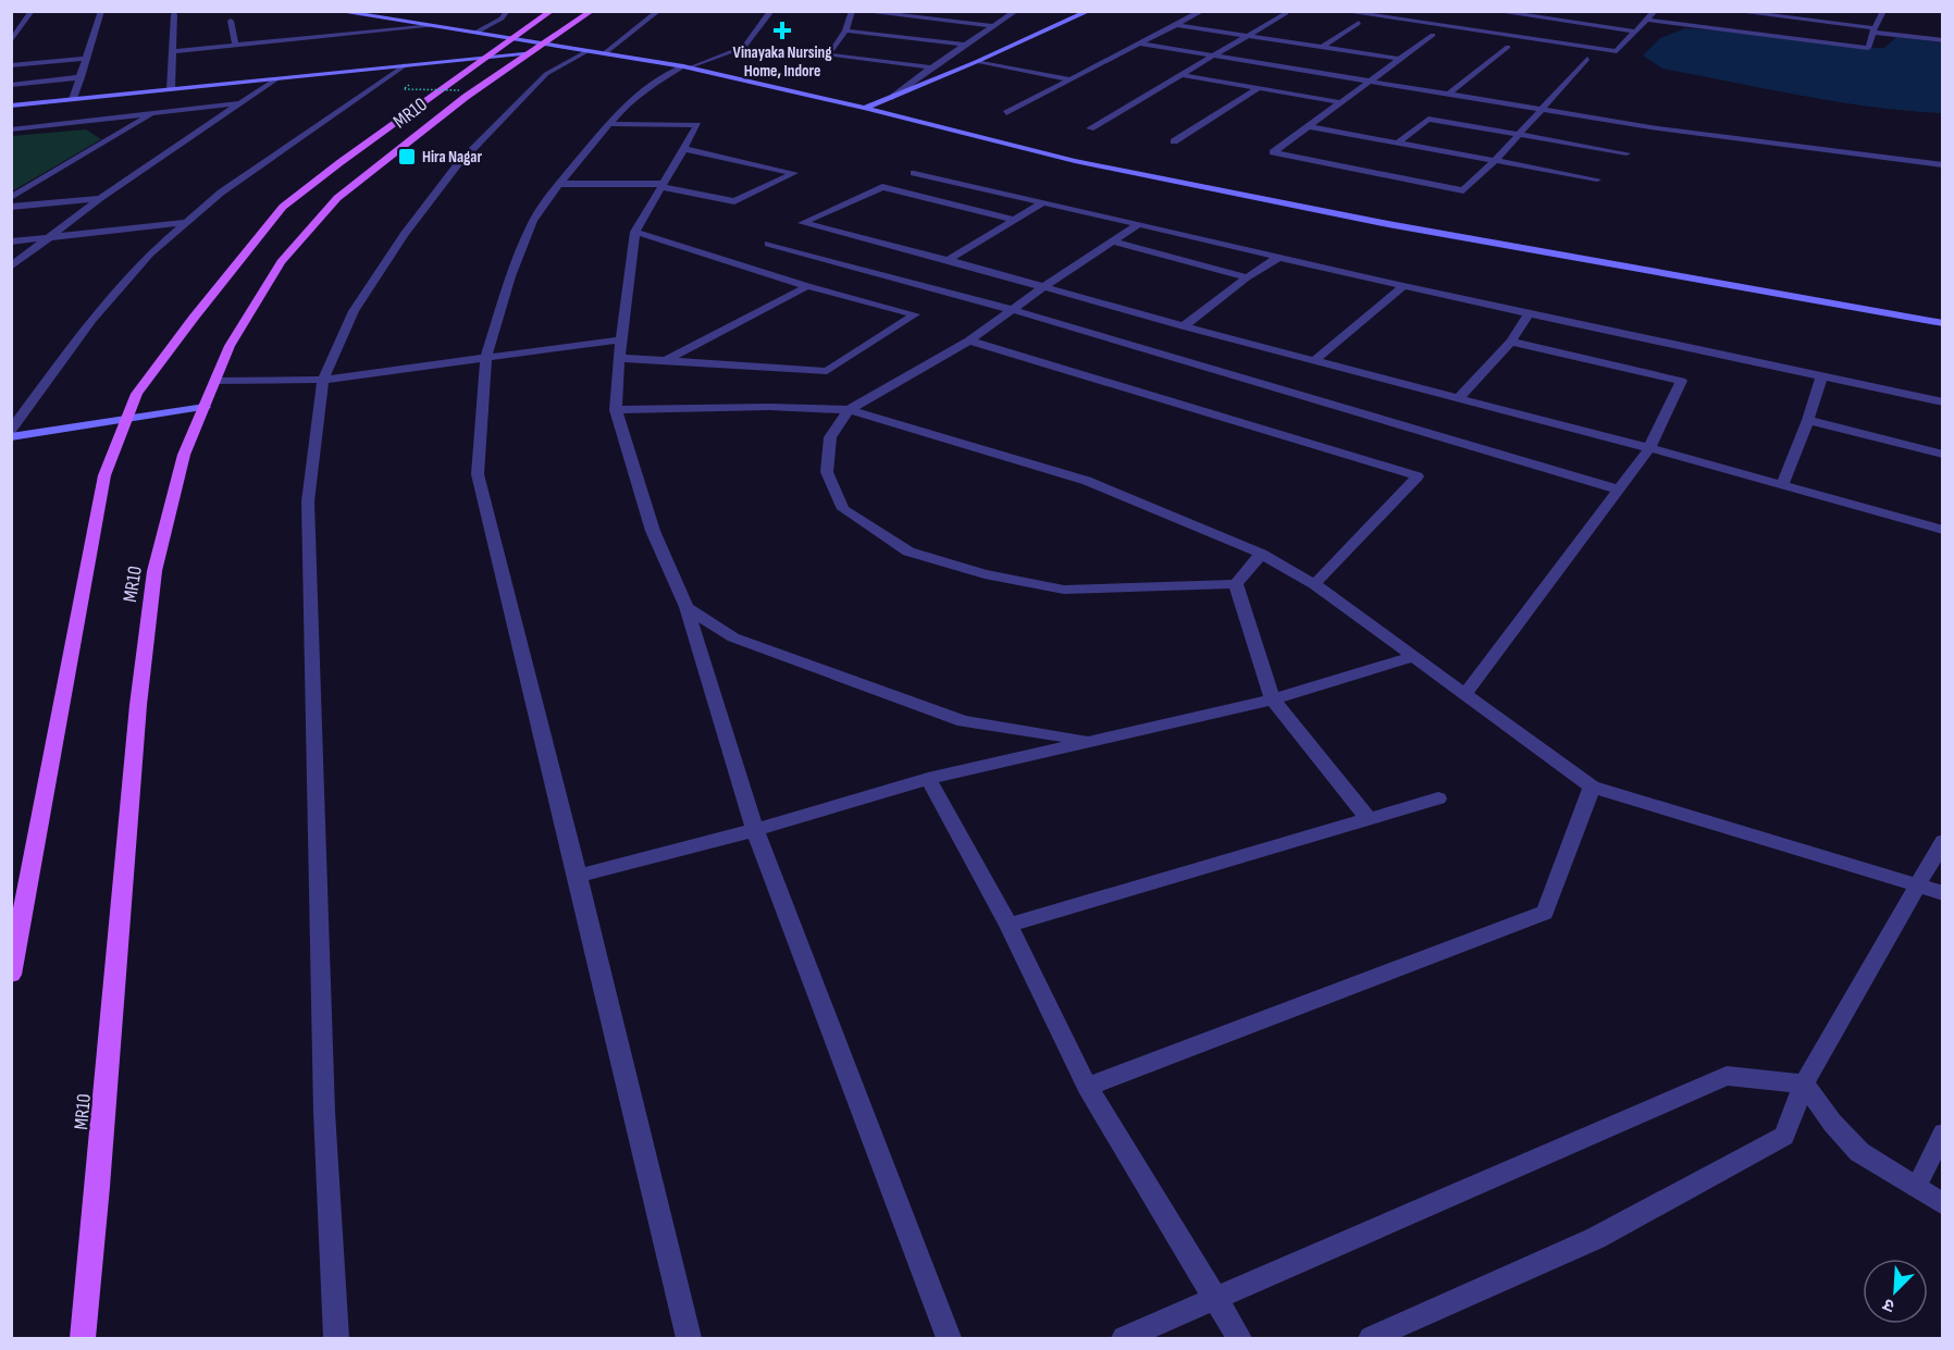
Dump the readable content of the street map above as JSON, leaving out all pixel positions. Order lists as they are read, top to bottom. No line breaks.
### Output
{"streets":{"main road":["MR10"]},"places":{"health":["Vinayaka Nursing Home, Indore"],"transit":["Hira Nagar"]},"north":"bottom left"}
